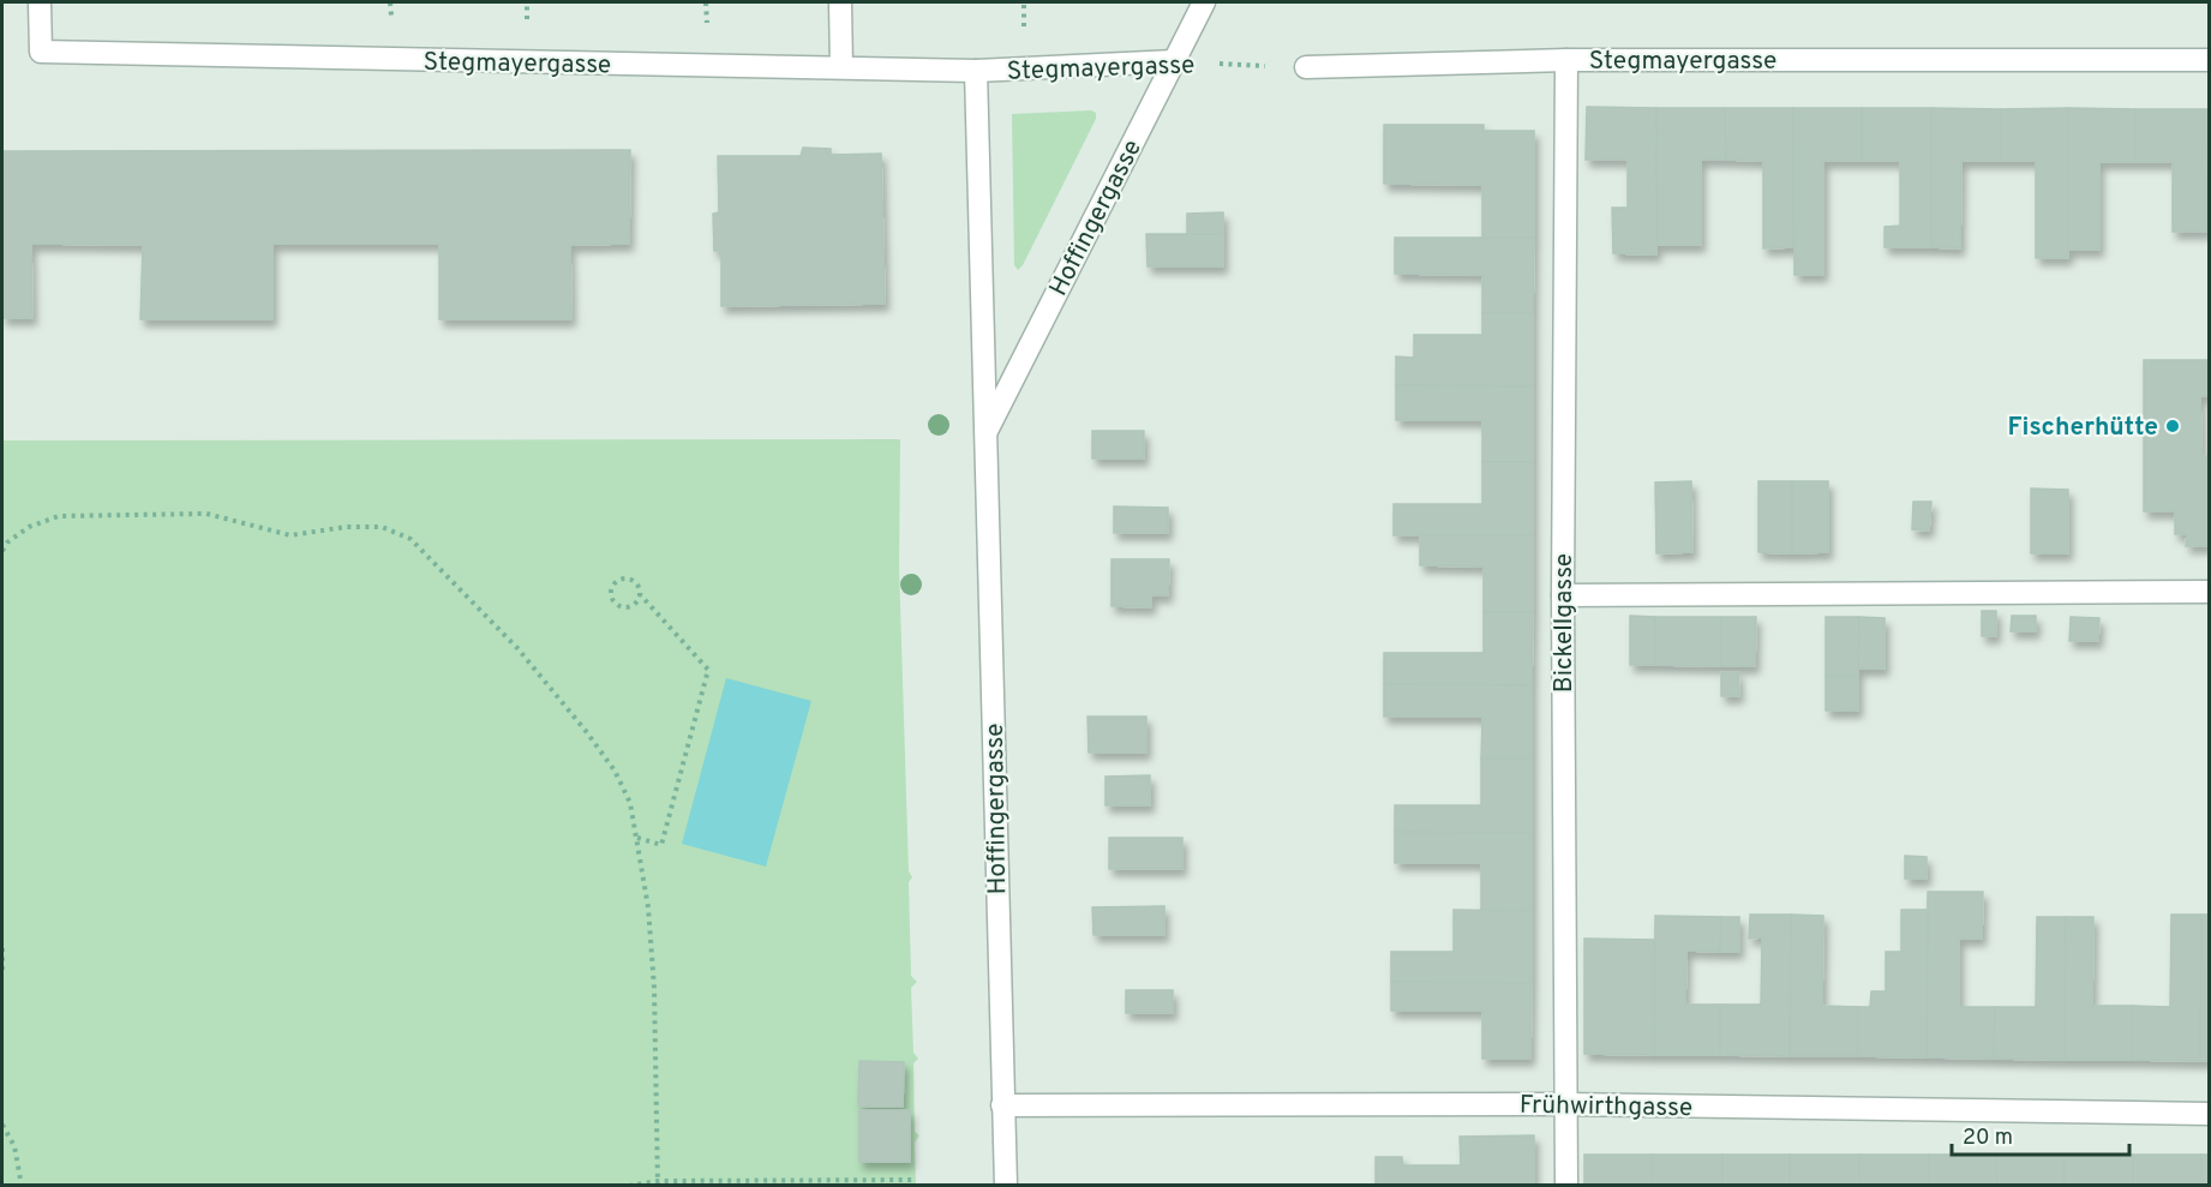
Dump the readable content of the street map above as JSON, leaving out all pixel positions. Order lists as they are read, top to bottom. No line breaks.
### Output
{"streets":{"street":["Stegmayergasse","Hoffingergasse","Bickellgasse","Frühwirthgasse"]},"crossings":[["Stegmayergasse","Hoffingergasse"],["Stegmayergasse","Bickellgasse"],["Hoffingergasse","Frühwirthgasse"],["Bickellgasse","Frühwirthgasse"]],"places":["Fischerhütte"],"scale_bar":"20 m"}
